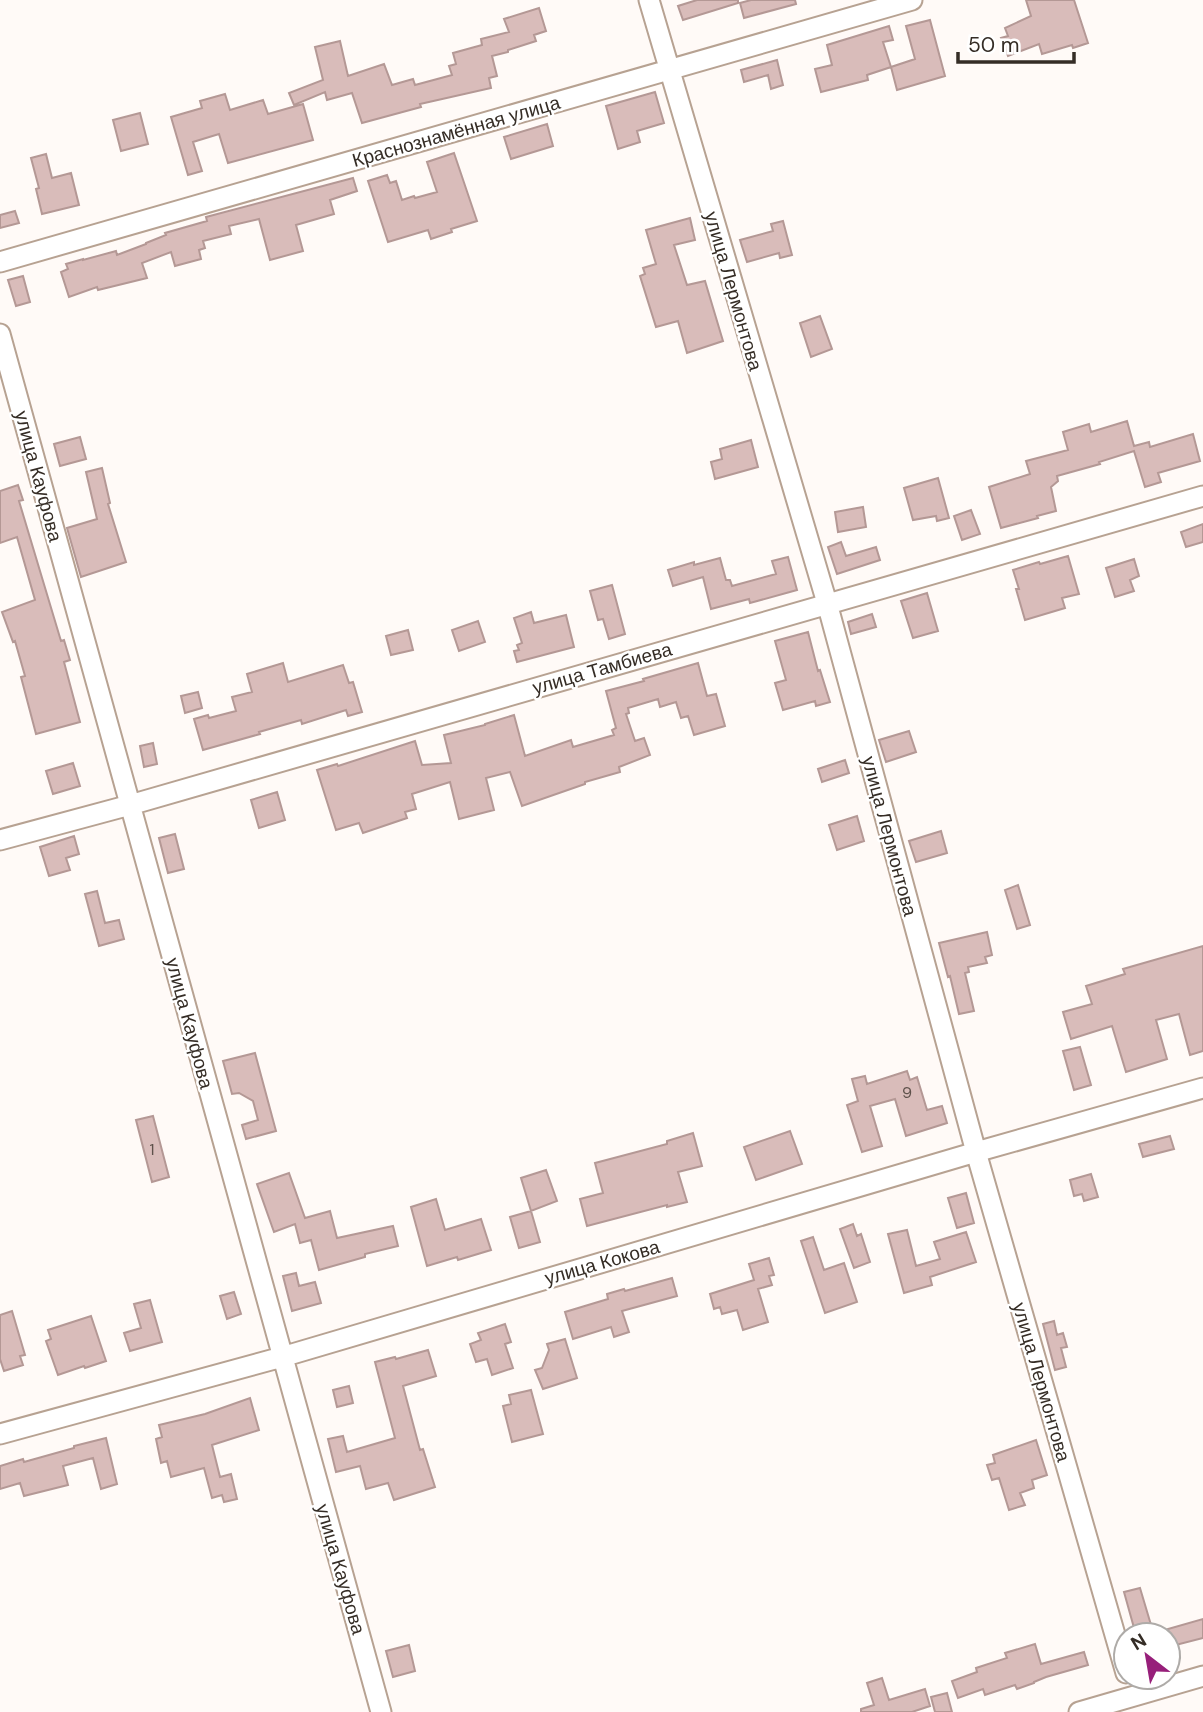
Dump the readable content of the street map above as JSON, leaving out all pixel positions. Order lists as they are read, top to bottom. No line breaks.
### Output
{"streets":{"street":["Краснознамённая улица","улица Лермонтова","улица Кауфова","улица Тамбиева","улица Кокова"]},"crossings":[["Краснознамённая улица","улица Лермонтова"],["улица Лермонтова","улица Тамбиева"],["улица Лермонтова","улица Кокова"],["улица Кауфова","улица Тамбиева"],["улица Кауфова","улица Кокова"]],"house_numbers":["9","1"],"scale_bar":"50 m","north":"top left"}
